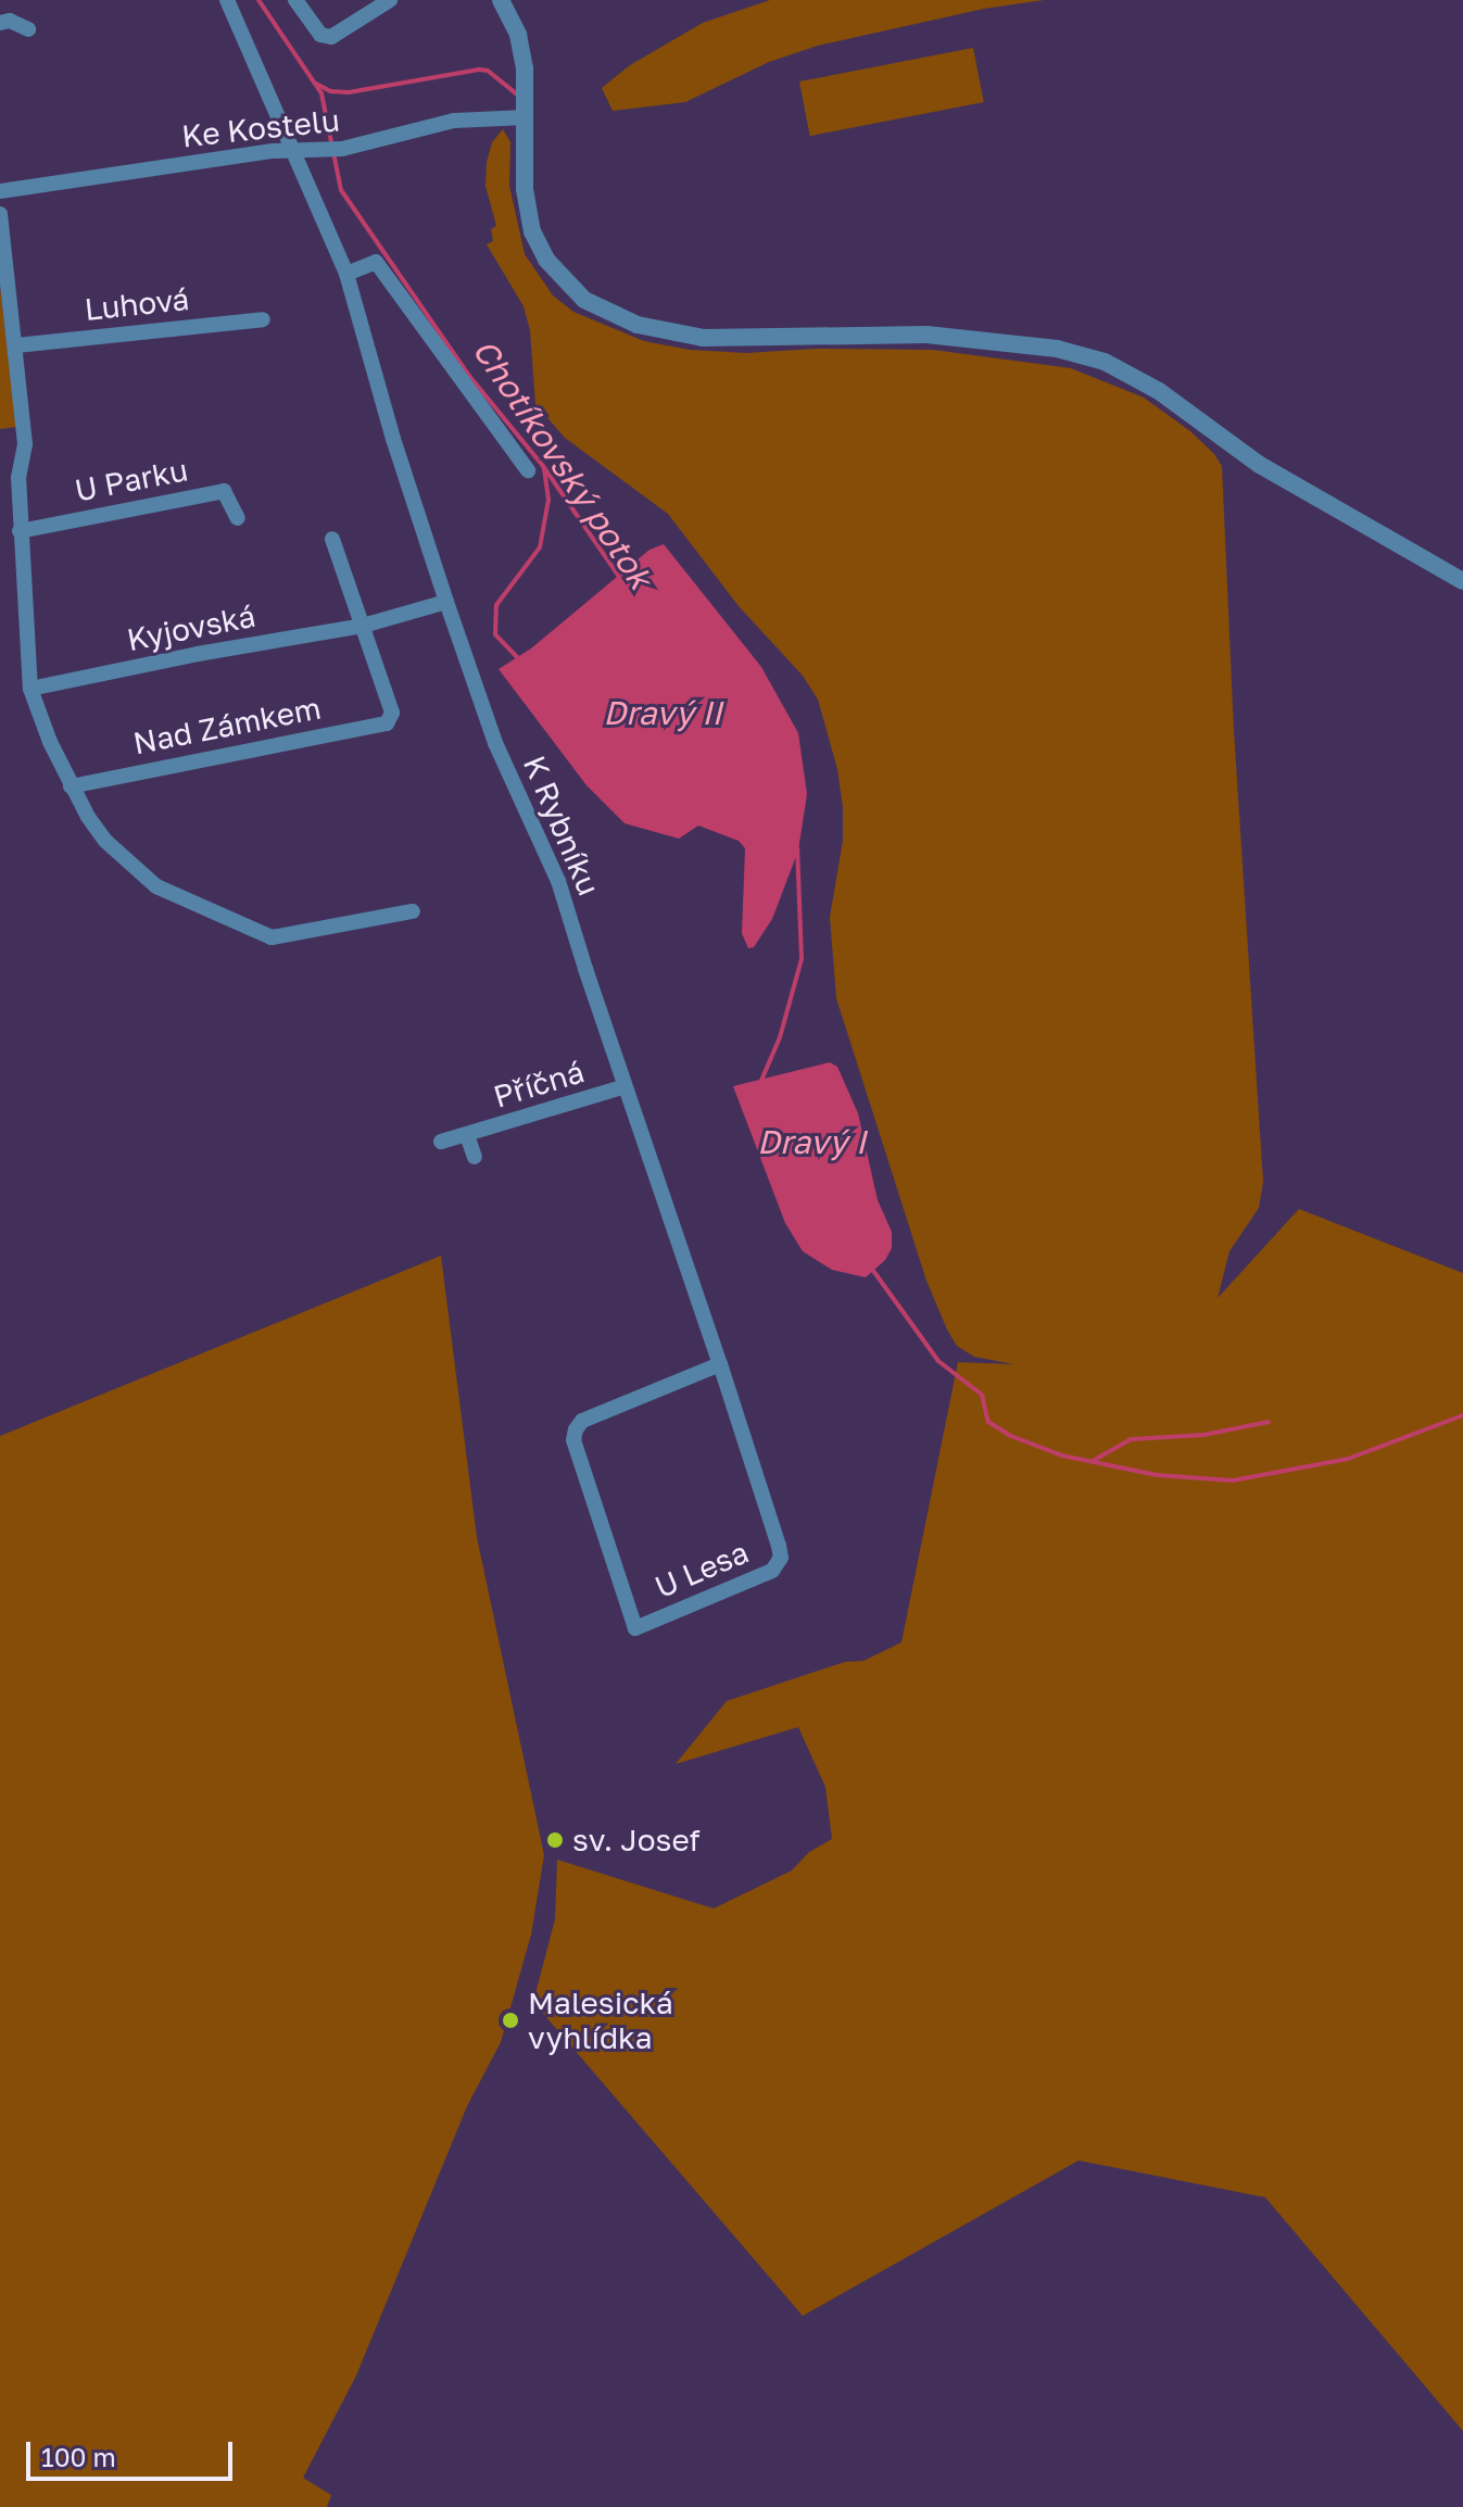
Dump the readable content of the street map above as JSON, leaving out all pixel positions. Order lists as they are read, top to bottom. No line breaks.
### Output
{"streets":{"street":["Ke Kostelu","Luhová","U Parku","Kyjovská","Nad Zámkem","K Rybníku","Příčná","U Lesa"]},"crossings":[["Ke Kostelu","K Rybníku"],["Kyjovská","Nad Zámkem"],["Kyjovská","K Rybníku"],["K Rybníku","Příčná"],["K Rybníku","U Lesa"]],"water":["Chotíkovský potok","Dravý II","Dravý I"],"places":["sv. Josef","Malesická vyhlídka"],"scale_bar":"100 m"}
